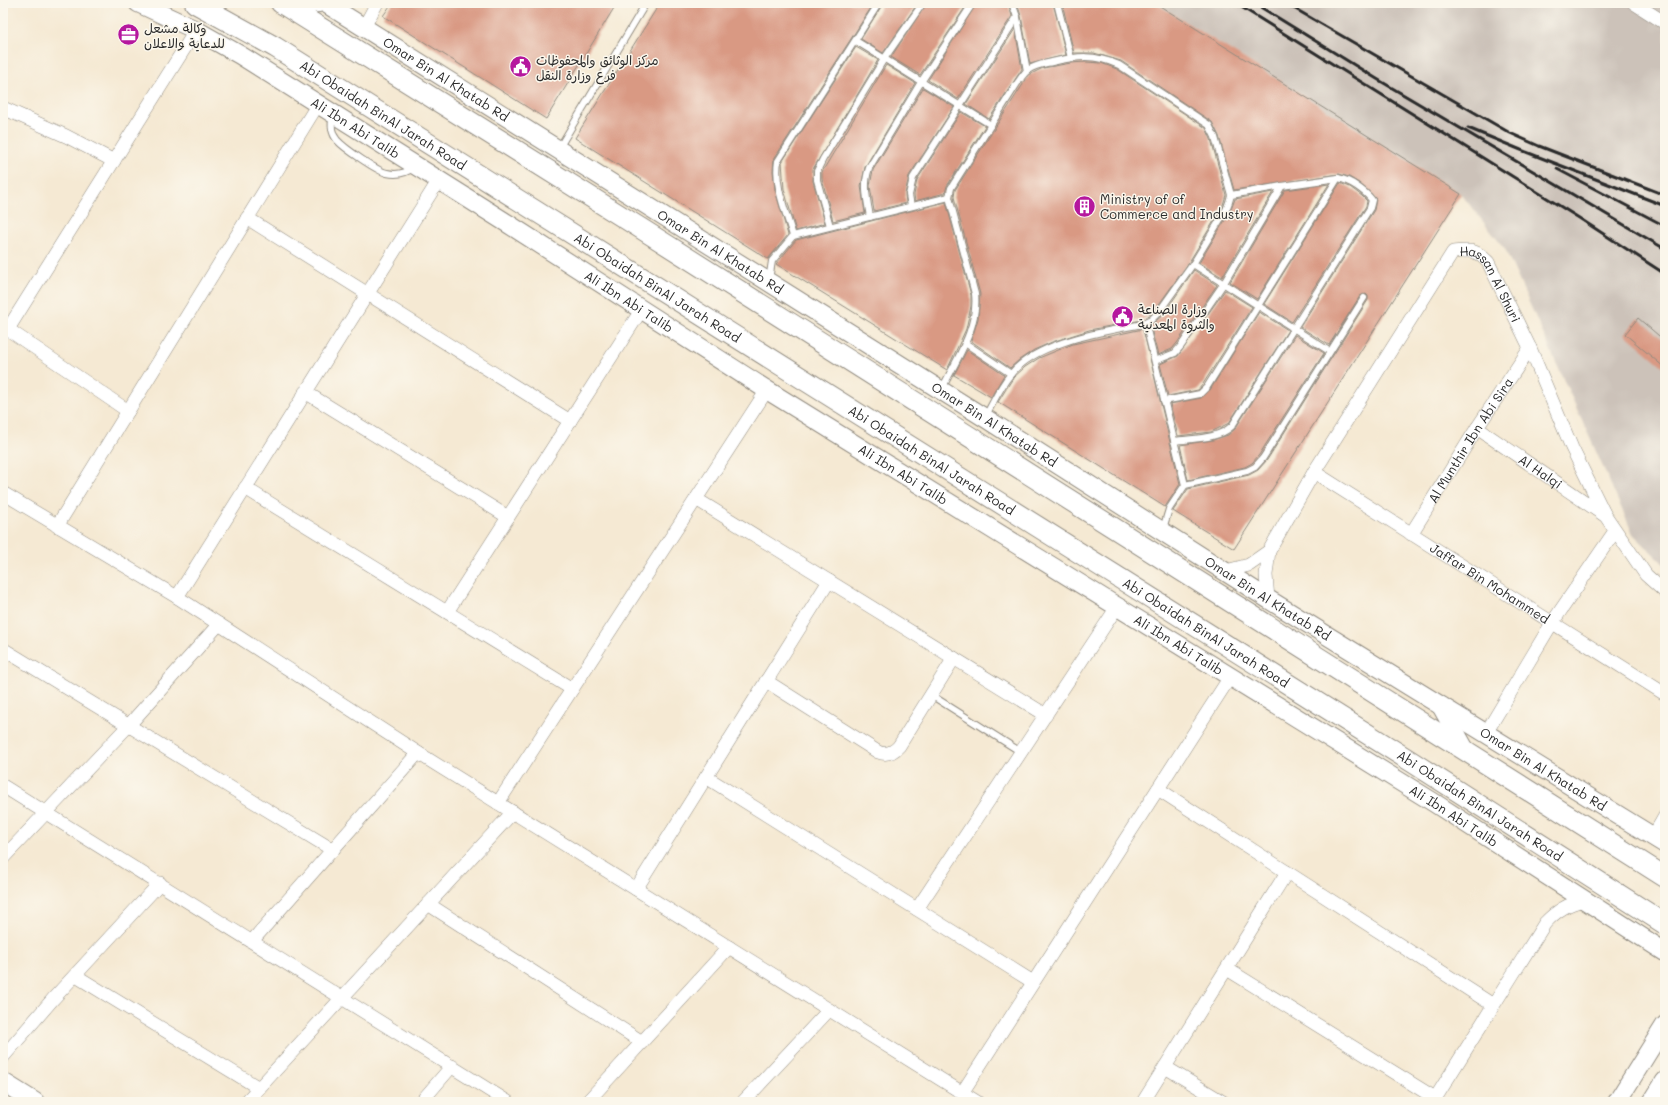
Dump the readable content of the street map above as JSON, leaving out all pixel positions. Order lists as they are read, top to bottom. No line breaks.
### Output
{"streets":{"main road":["Abi Obaidah BinAl Jarah Road"],"street":["Omar Bin Al Khatab Rd","Ali Ibn Abi Talib","Hassan Al Shuri","Al Munthir Ibn Abi Sira","Al Halqi","Jaffar Bin Mohammed"]},"crossings":[["Omar Bin Al Khatab Rd","Hassan Al Shuri"],["Hassan Al Shuri","Al Munthir Ibn Abi Sira"],["Hassan Al Shuri","Al Halqi"],["Hassan Al Shuri","Jaffar Bin Mohammed"],["Al Munthir Ibn Abi Sira","Al Halqi"],["Al Munthir Ibn Abi Sira","Jaffar Bin Mohammed"]],"places":{"office":["وكالة مشعل للدعاية والاعلان"],"public building":["مركز الوثائق والمحفوظات فرع وزارة النقل","وزارة الصناعة والثروة المعدنية"],"building":["Ministry of of Commerce and Industry"]}}
